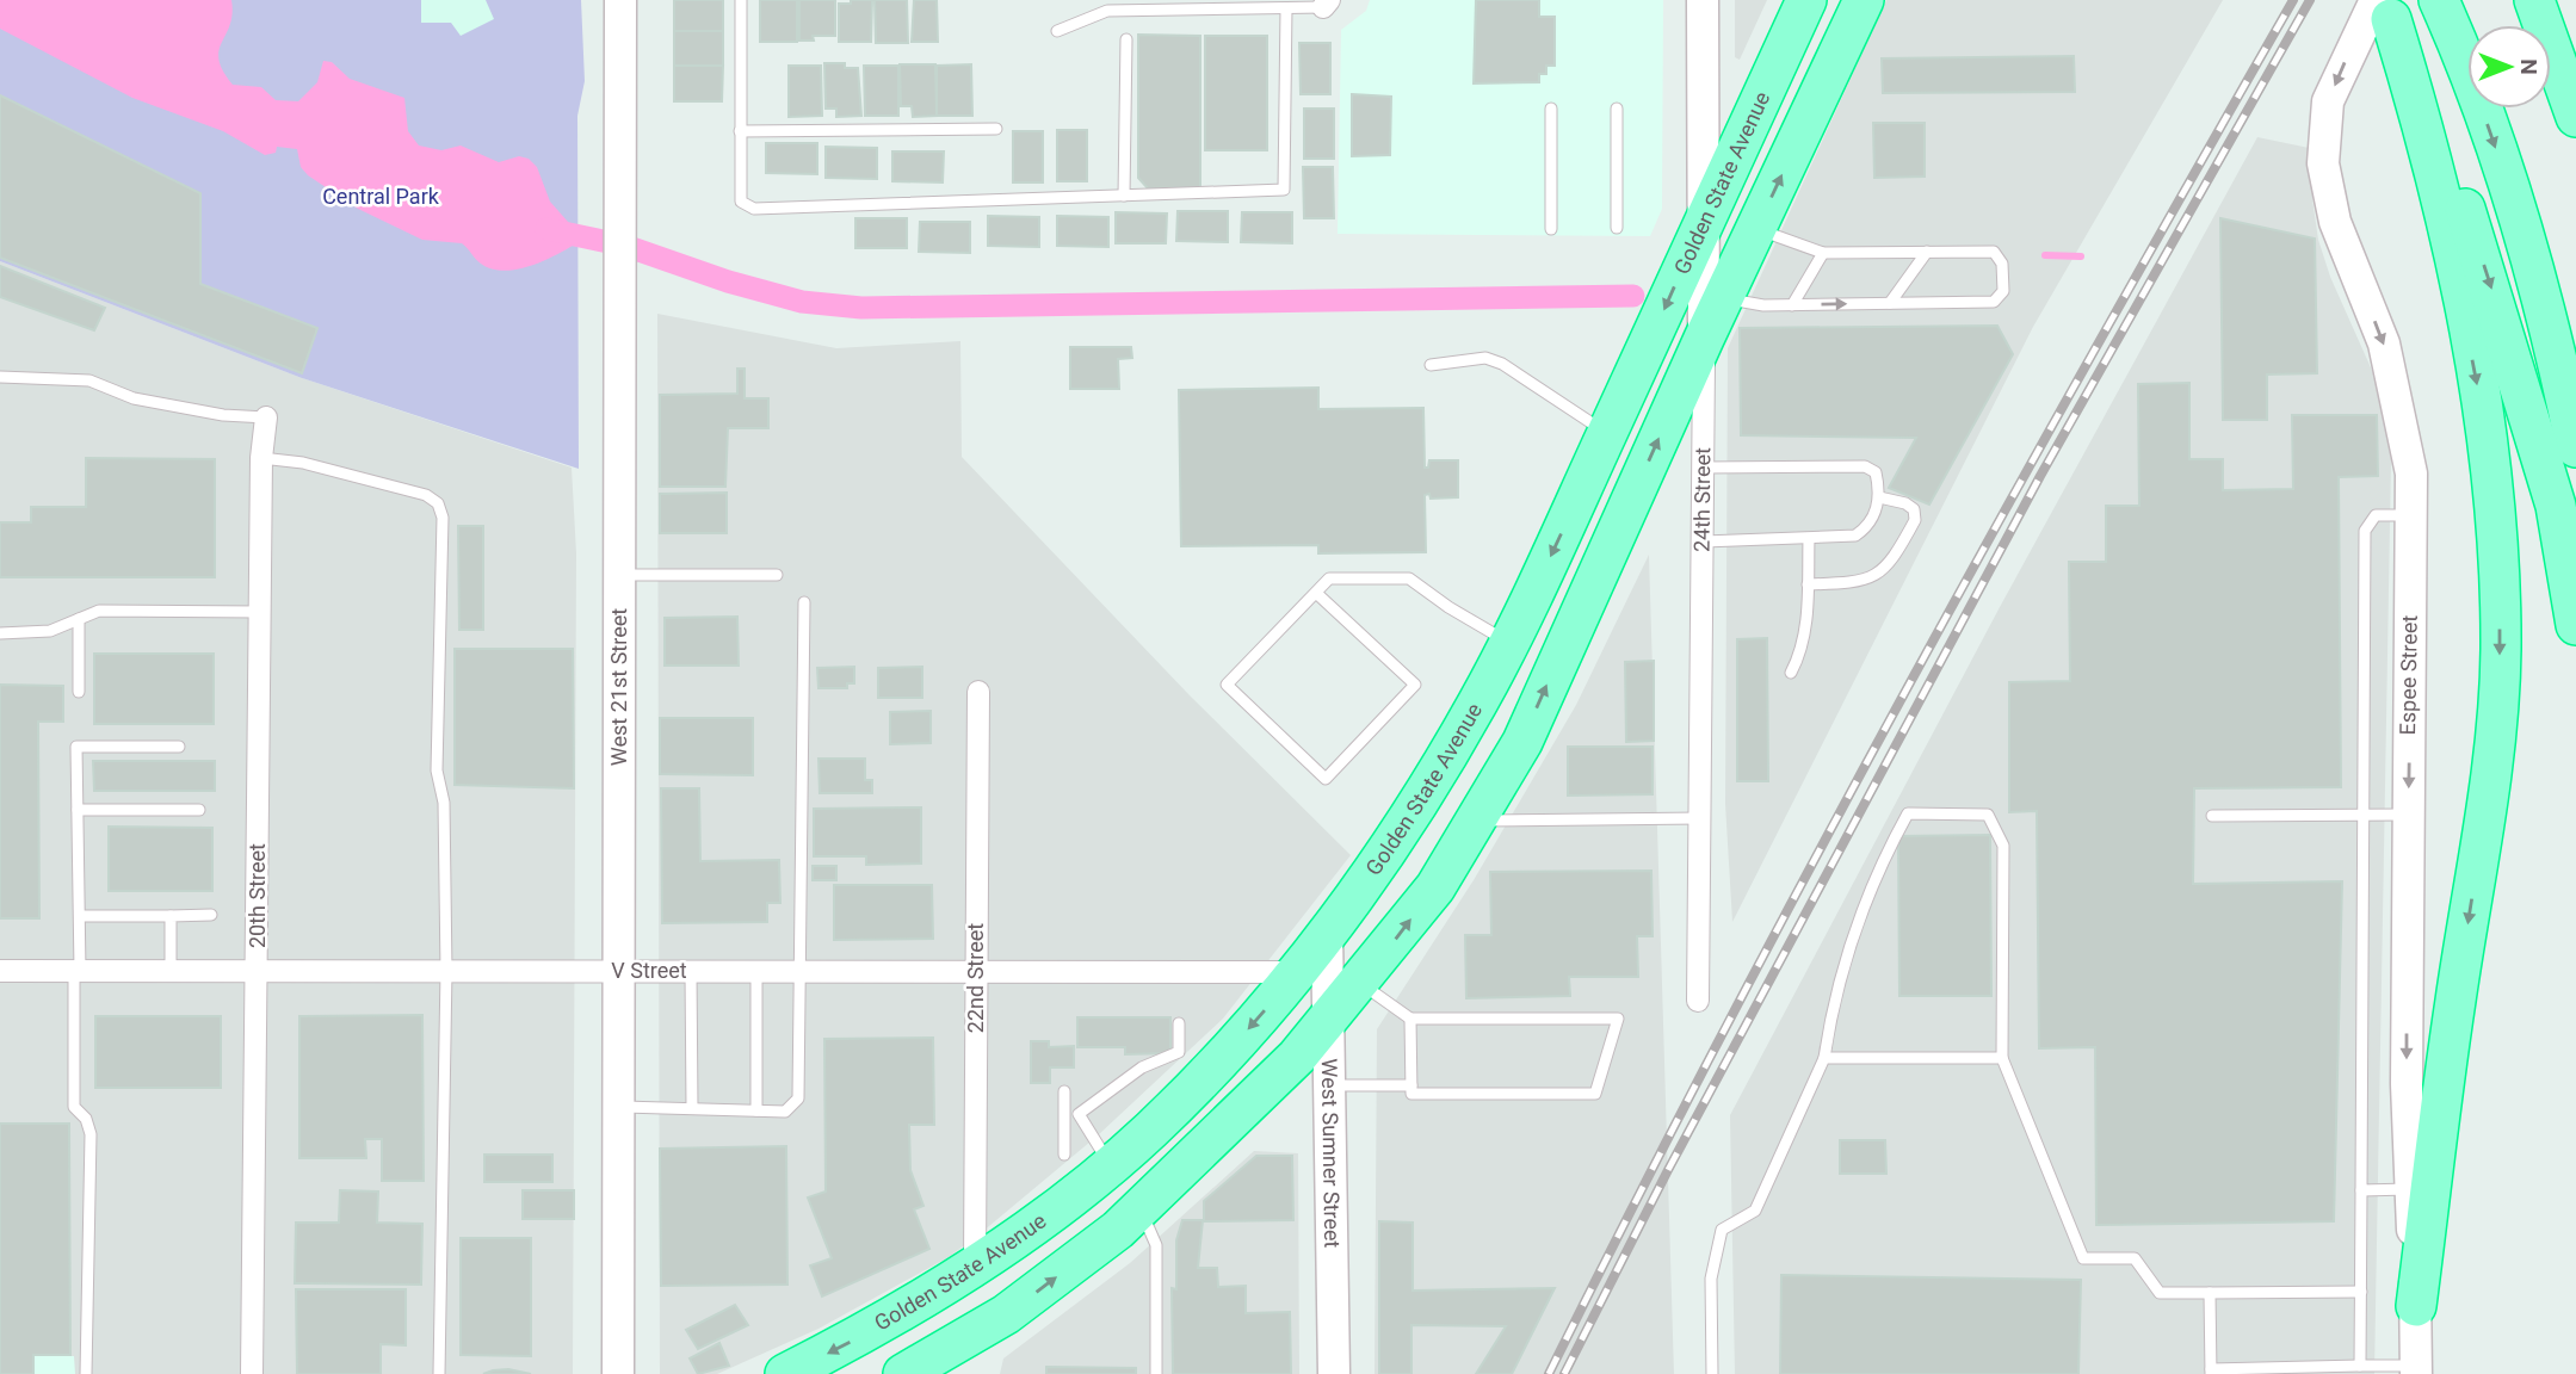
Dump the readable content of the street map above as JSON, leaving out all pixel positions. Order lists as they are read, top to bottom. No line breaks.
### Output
{"streets":{"highway":["Golden State Avenue"],"street":["24th Street","Espee Street","West 21st Street","20th Street","V Street","22nd Street","West Sumner Street"]},"crossings":[["Golden State Avenue","24th Street"],["Golden State Avenue","V Street"],["Golden State Avenue","22nd Street"],["Golden State Avenue","West Sumner Street"],["West 21st Street","V Street"],["20th Street","V Street"],["V Street","22nd Street"]],"one_way":["Espee Street"],"parks":["Central Park"],"north":"right"}
